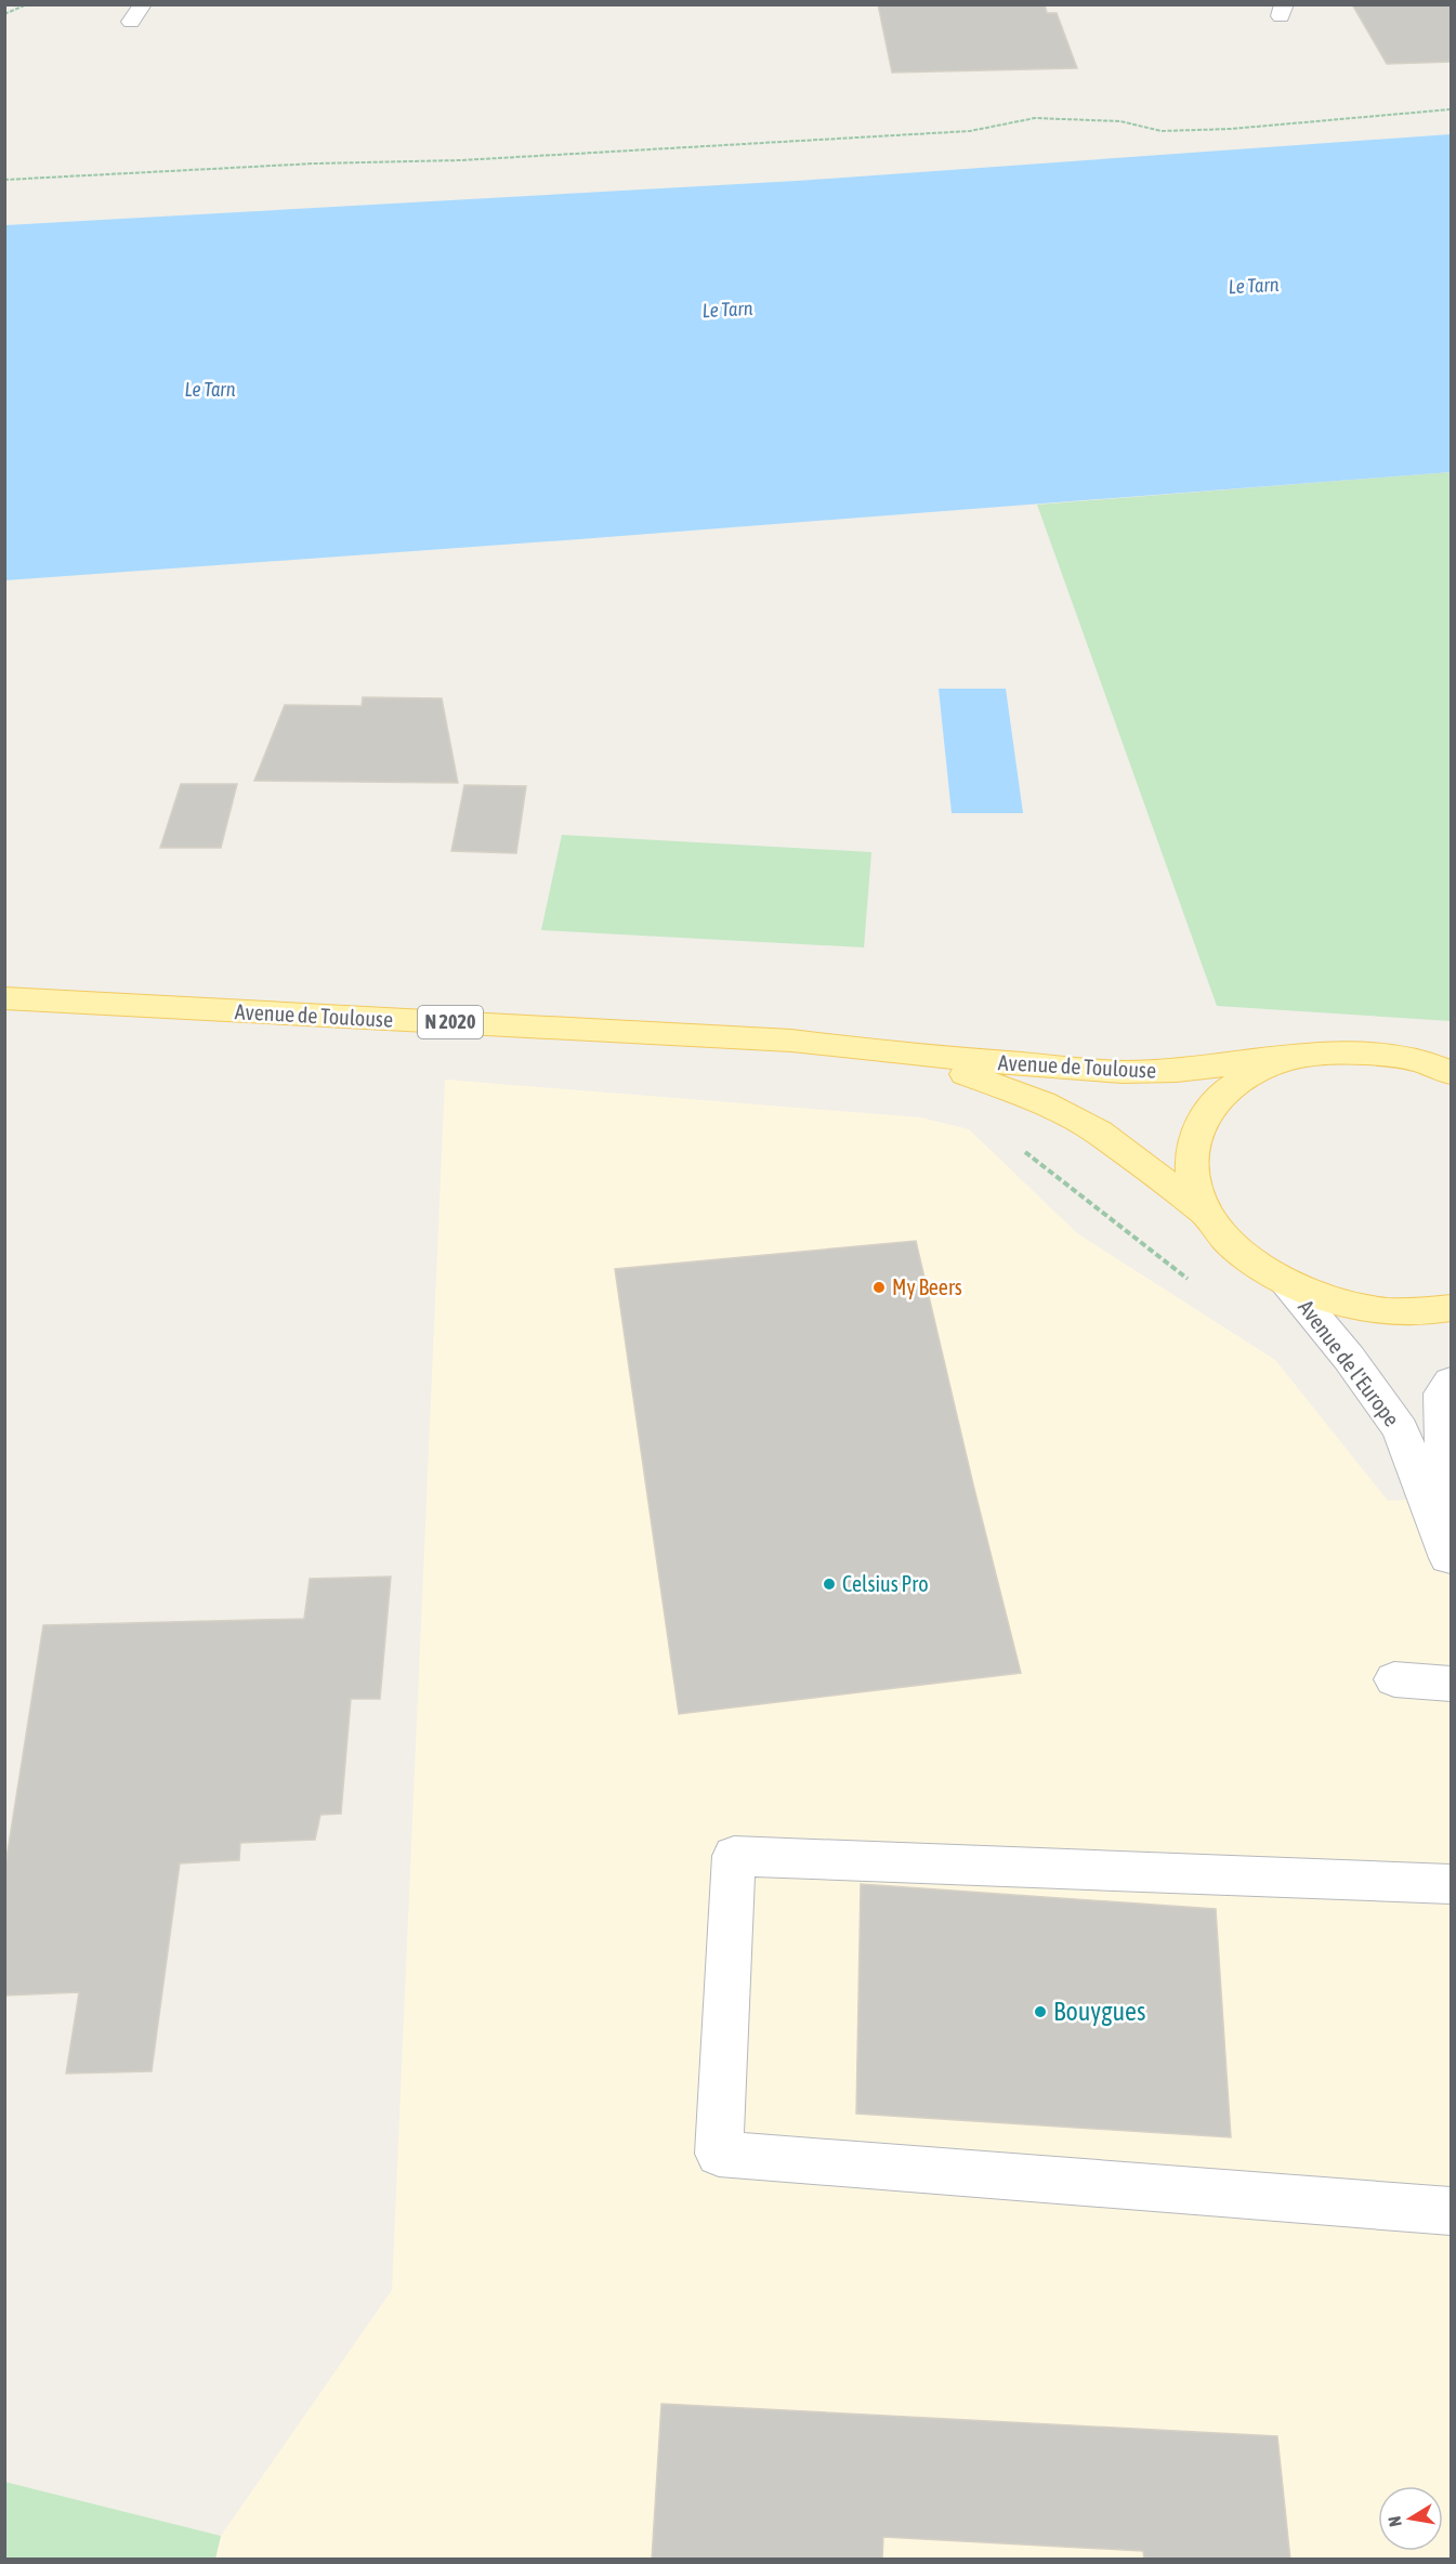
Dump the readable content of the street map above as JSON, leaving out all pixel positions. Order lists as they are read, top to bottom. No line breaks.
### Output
{"streets":{"main road":["Avenue de Toulouse","N 2020"],"street":["Avenue de l'Europe"]},"water":["Le Tarn"],"places":["My Beers","Celsius Pro","Bouygues"],"north":"left"}
